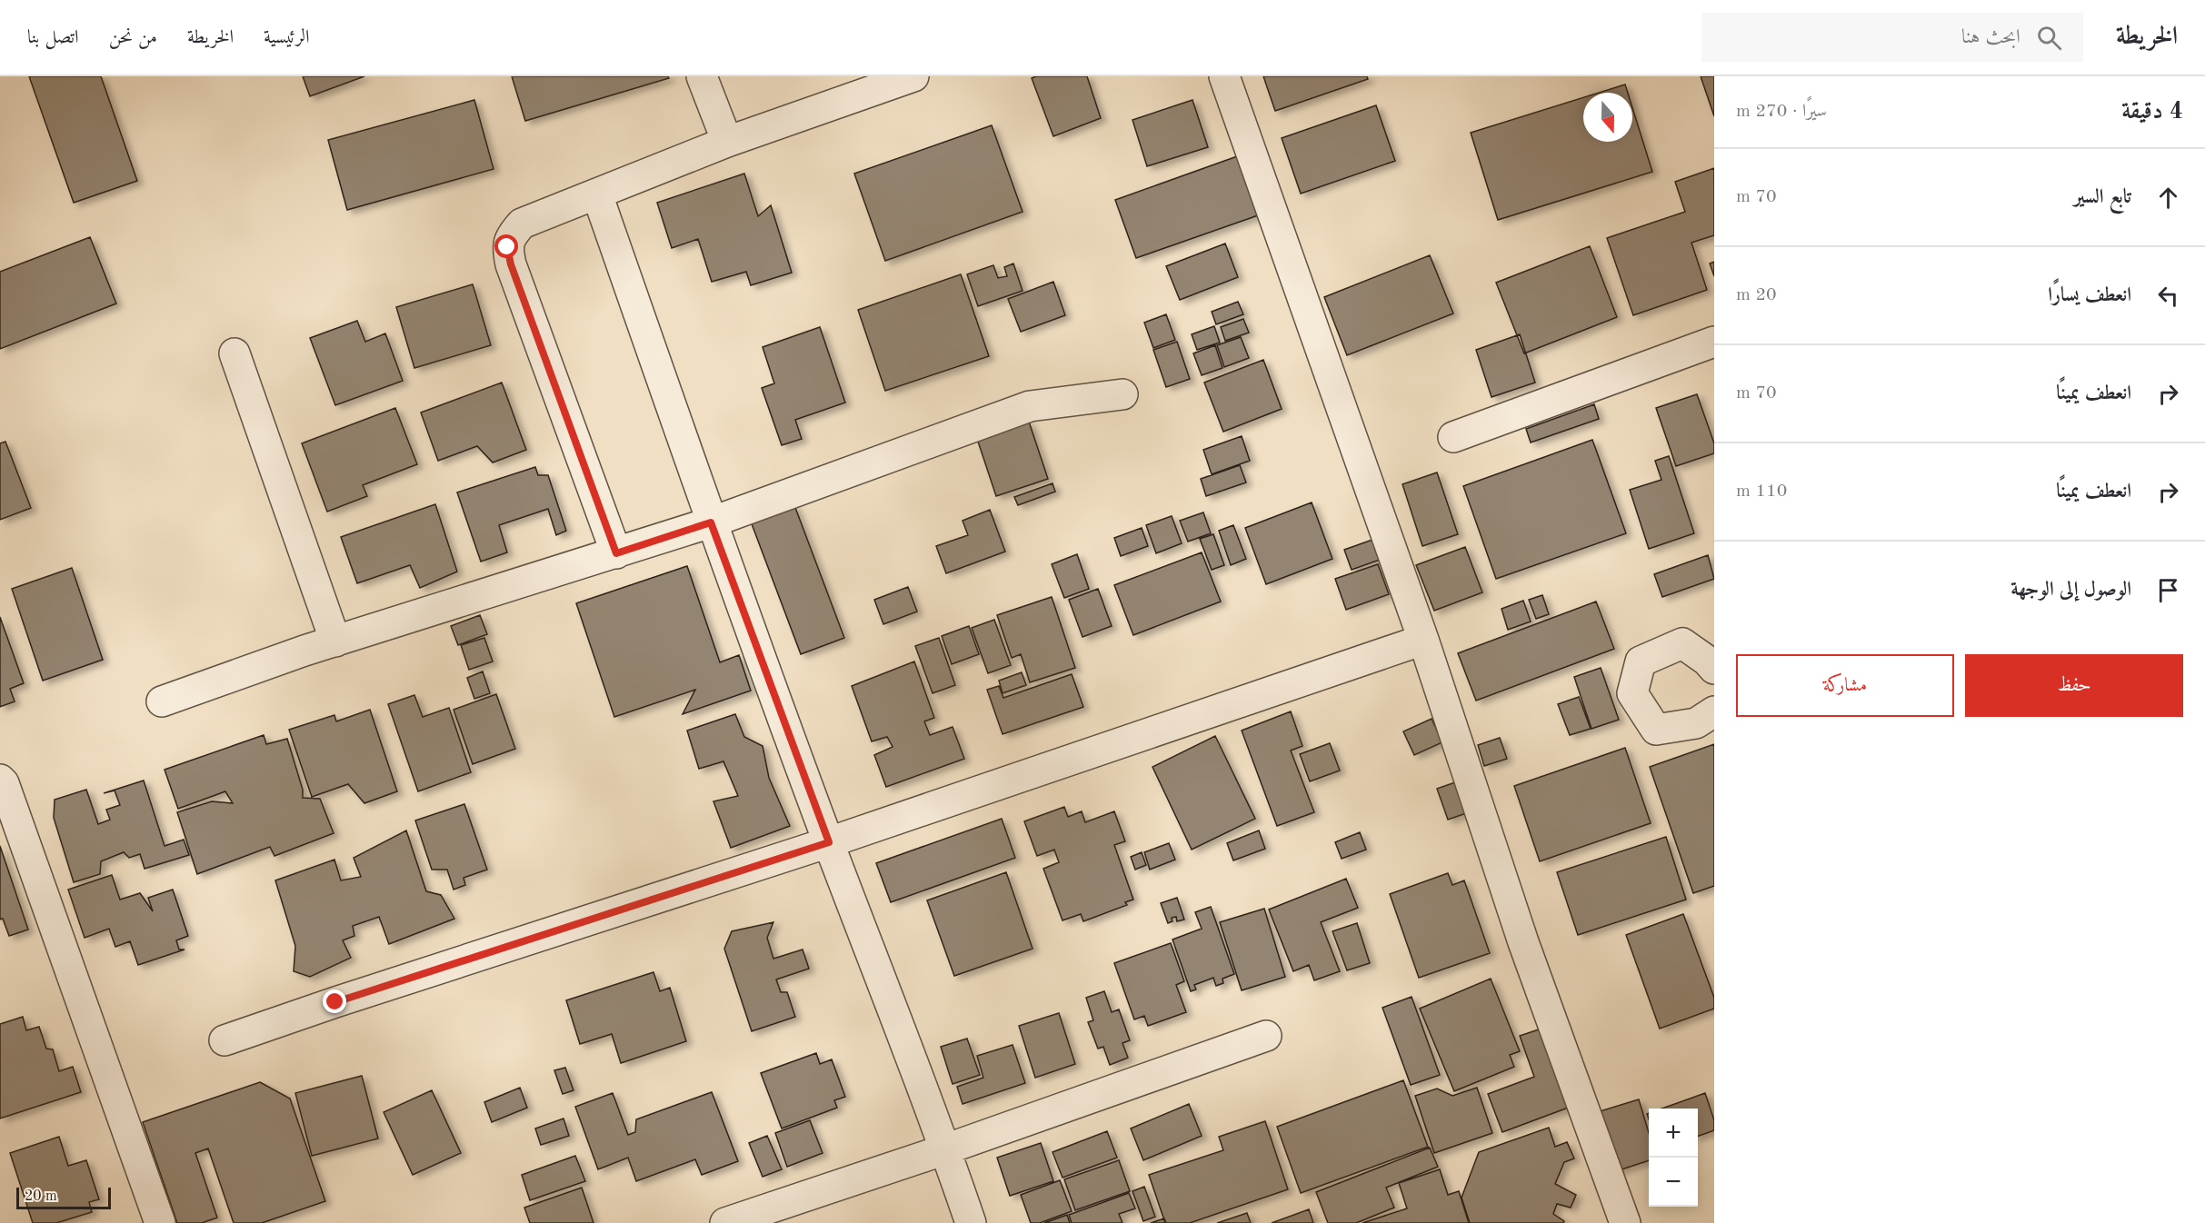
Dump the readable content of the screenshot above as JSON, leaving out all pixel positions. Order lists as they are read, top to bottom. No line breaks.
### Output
{"scale_bar":"20 m","north":"bottom","page":{"header":"الخريطة","search":"ابحث هنا","nav":["الرئيسية","الخريطة","من نحن","اتصل بنا"],"heading":["4 دقيقة","سيرًا · 270 m"],"list":[["تابع السير","70 m"],["انعطف يسارًا","20 m"],["انعطف يمينًا","70 m"],["انعطف يمينًا","110 m"],"الوصول إلى الوجهة"],"buttons":["حفظ","مشاركة"],"map_buttons":["+","−"],"scale":"20 m"}}
